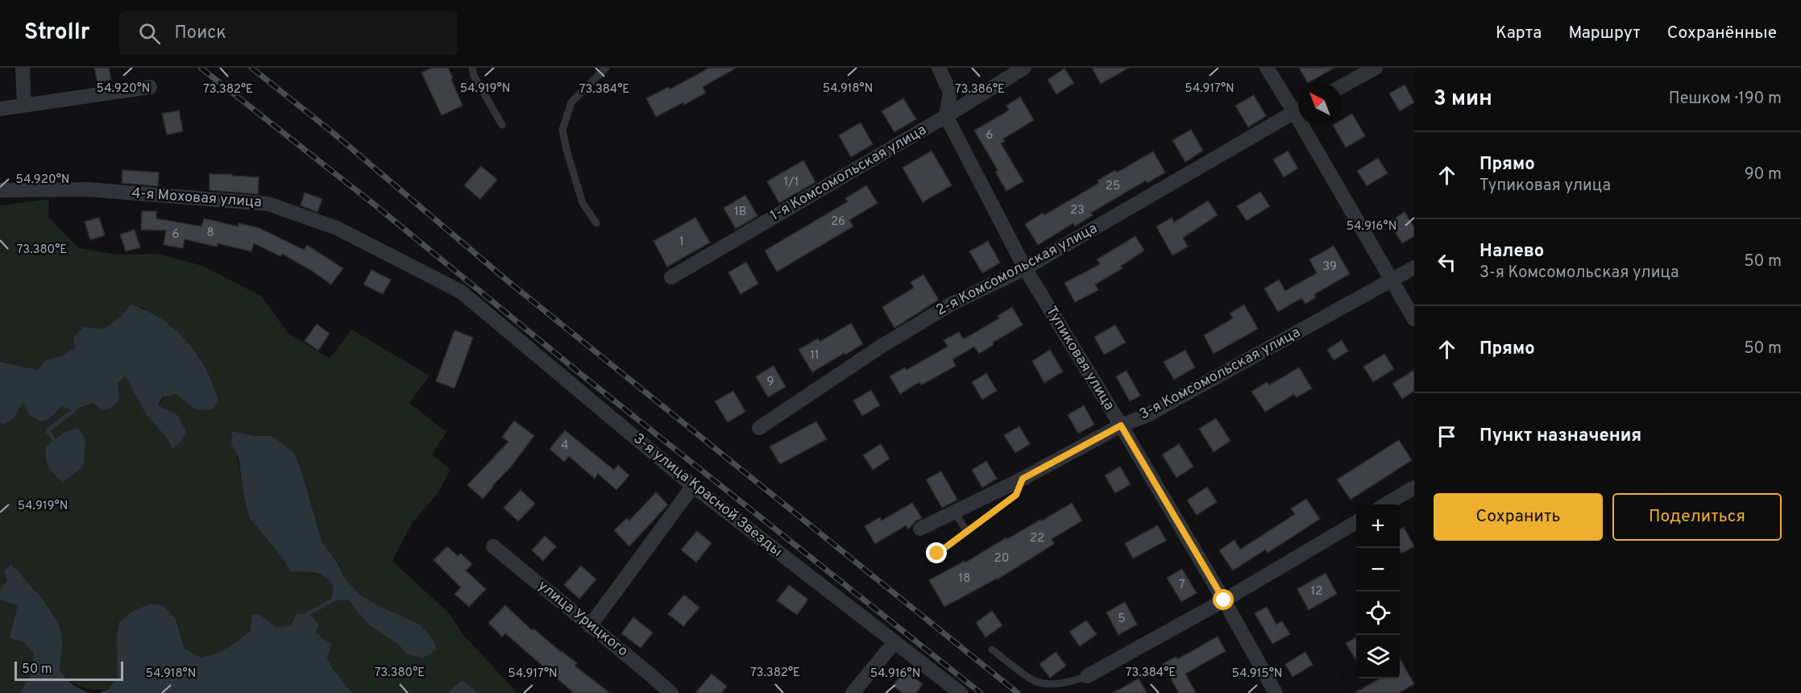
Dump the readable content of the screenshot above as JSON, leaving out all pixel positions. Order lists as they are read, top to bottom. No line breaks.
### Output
{"streets":{"street":["1-я Комсомольская улица","4-я Моховая улица","2-я Комсомольская улица","Тупиковая улица","3-я Комсомольская улица","3-я улица Красной Звезды","улица Урицкого"]},"crossings":[["1-я Комсомольская улица","Тупиковая улица"],["4-я Моховая улица","3-я улица Красной Звезды"],["2-я Комсомольская улица","Тупиковая улица"],["Тупиковая улица","3-я Комсомольская улица"]],"house_numbers":["6","1/1","25","23","1В","26","8","6","1","39","11","9","4","22","20","18","7","12","5"],"scale_bar":"50 m","north":"top left","page":{"header":"Strollr","search":"Поиск","nav":["Карта","Маршрут","Сохранённые"],"heading":["3 мин","Пешком · 190 m"],"list":[["Прямо","Тупиковая улица","90 m"],["Налево","3-я Комсомольская улица","50 m"],["Прямо","50 m"],"Пункт назначения"],"buttons":["Сохранить","Поделиться"],"map_buttons":["+","−"],"scale":"50 m"},"coordinates":["54.920°N","54.919°N","54.918°N","54.917°N","73.382°E","73.384°E","73.386°E","54.916°N","73.380°E","54.915°N"]}
